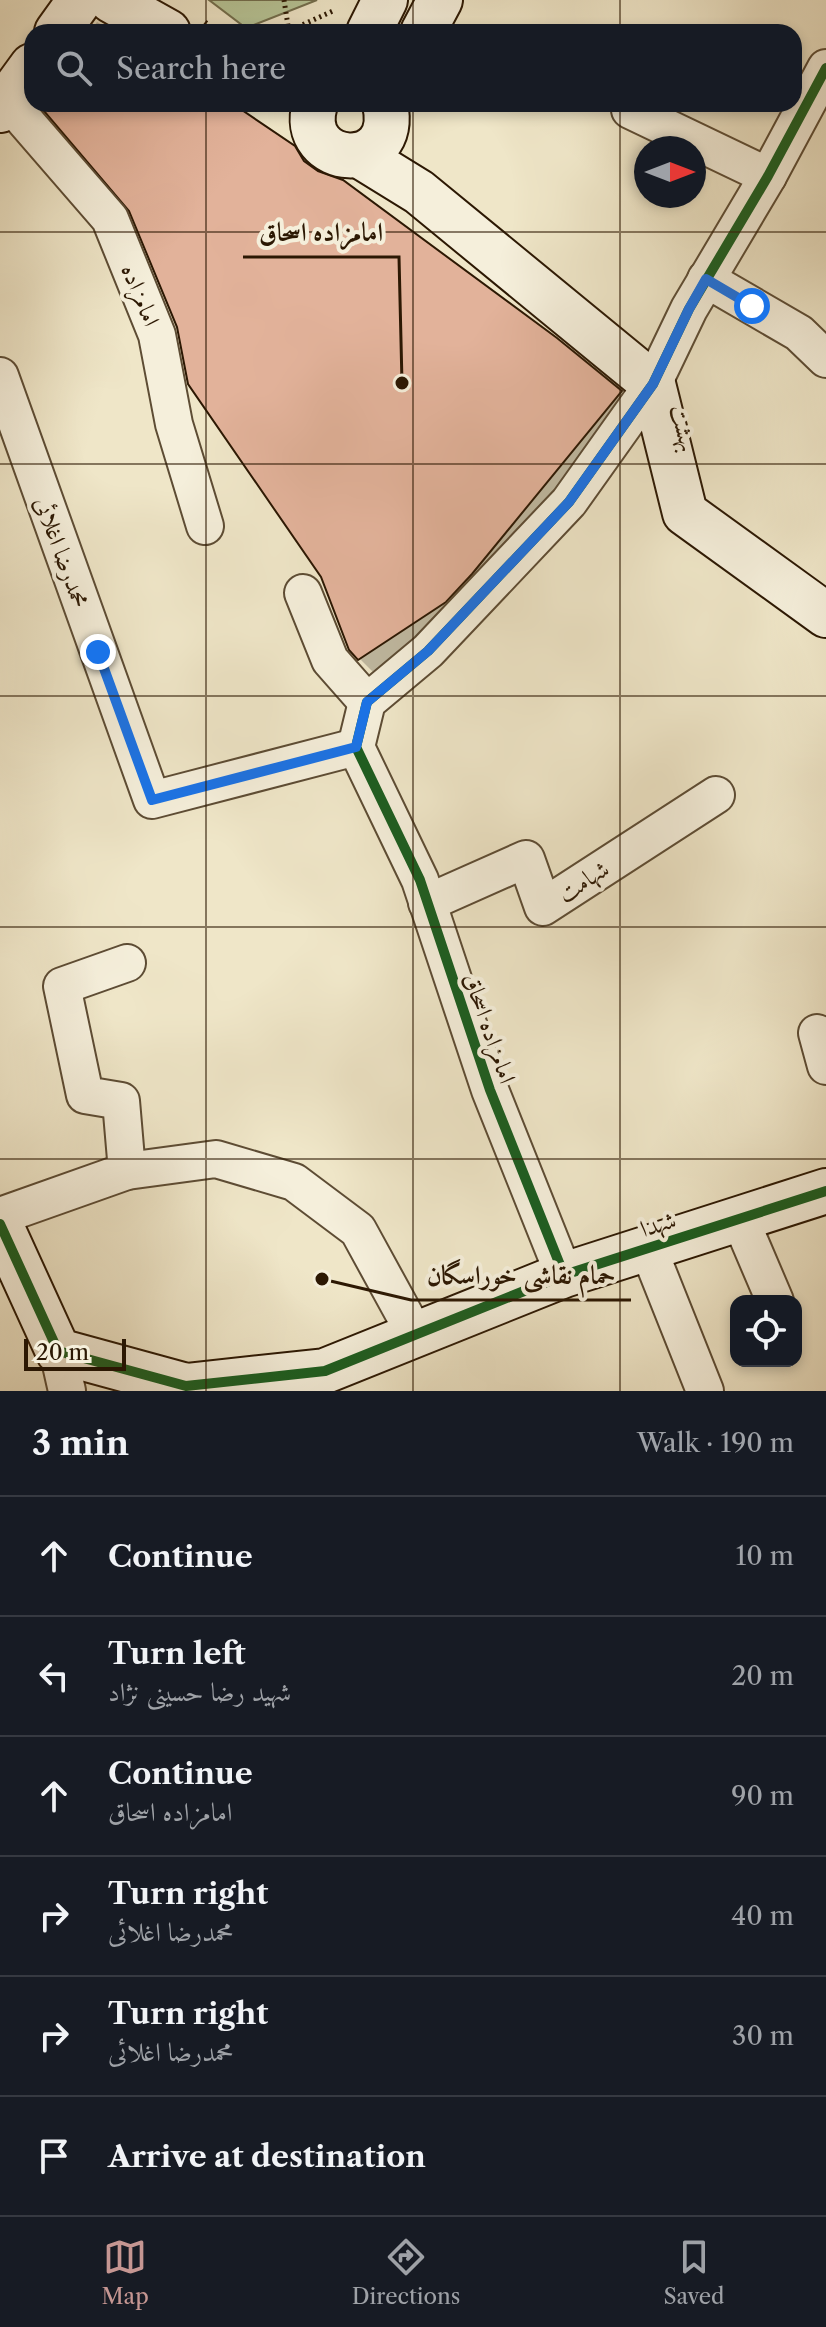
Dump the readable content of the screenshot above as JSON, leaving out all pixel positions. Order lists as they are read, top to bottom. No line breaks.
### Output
{"streets":{"street":["امامزاده","بهشت","محمدرضا اغلائی","شهامت","امامزاده اسحاق","شهدا"]},"crossings":[["محمدرضا اغلائی","امامزاده اسحاق"],["شهامت","امامزاده اسحاق"],["امامزاده اسحاق","شهدا"]],"places":["امامزاده اسحاق","حمام نقاشی خوراسگان"],"scale_bar":"20 m","north":"right","page":{"search":"Search here","scale":"20 m","heading":["3 min","Walk · 190 m"],"list":[["Continue","10 m"],["Turn left","شهید رضا حسینی نژاد","20 m"],["Continue","امامزاده اسحاق","90 m"],["Turn right","محمدرضا اغلائی","40 m"],["Turn right","محمدرضا اغلائی","30 m"],"Arrive at destination"],"nav":["Map","Directions","Saved"]}}
